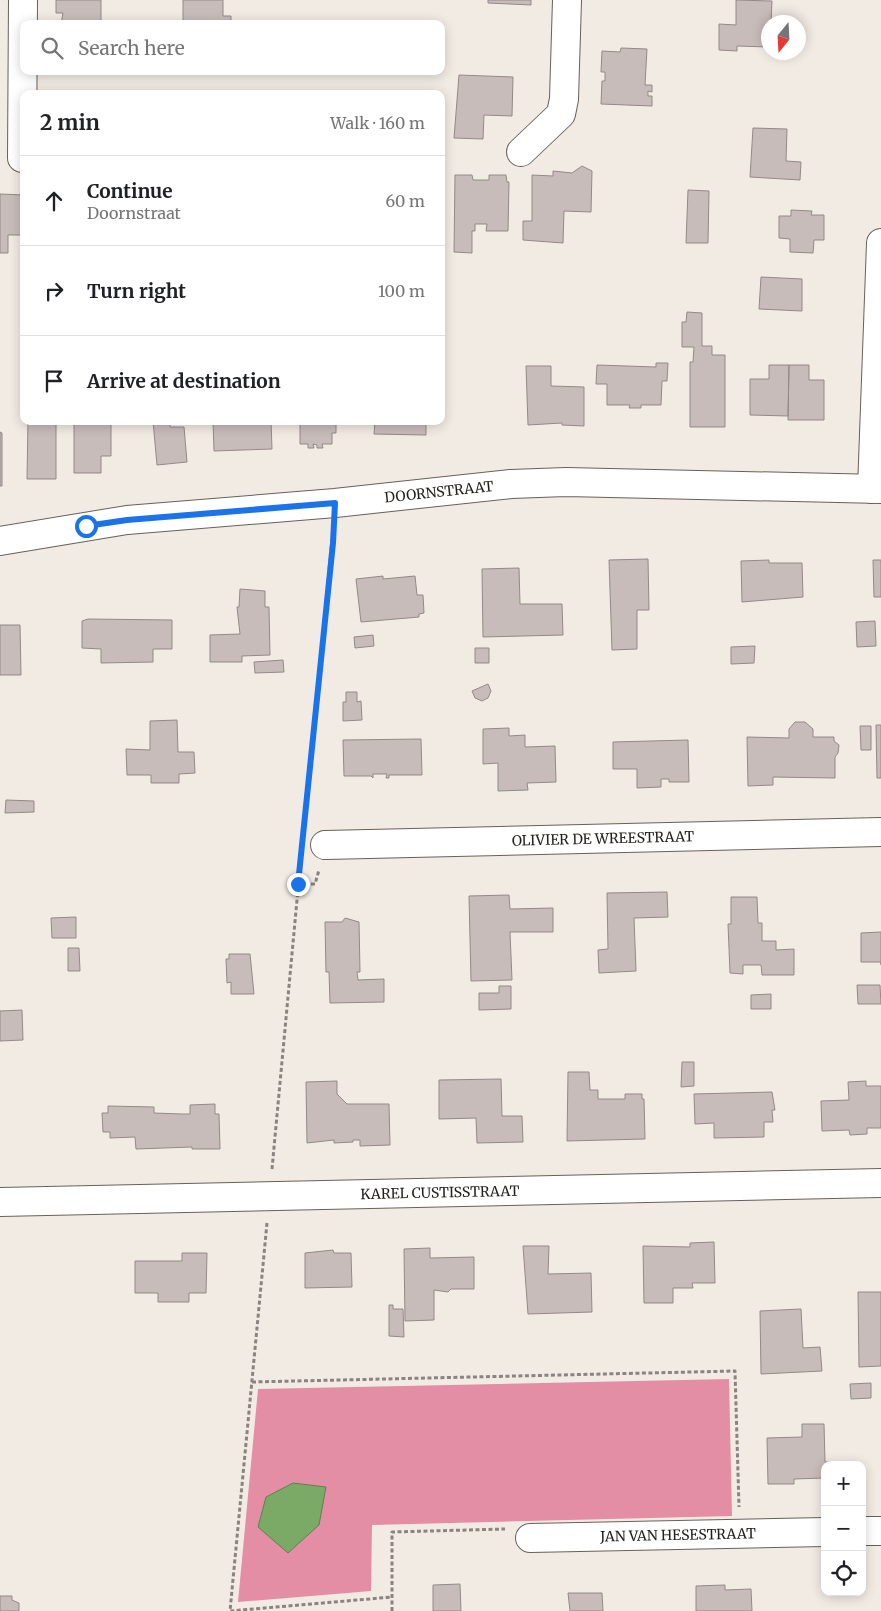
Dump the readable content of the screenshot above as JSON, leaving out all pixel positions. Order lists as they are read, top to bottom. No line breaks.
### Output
{"streets":{"street":["DOORNSTRAAT","OLIVIER DE WREESTRAAT","KAREL CUSTISSTRAAT","JAN VAN HESESTRAAT"]},"north":"bottom","page":{"search":"Search here","heading":["2 min","Walk · 160 m"],"list":[["Continue","Doornstraat","60 m"],["Turn right","100 m"],"Arrive at destination"],"map_buttons":["+","−"]}}
